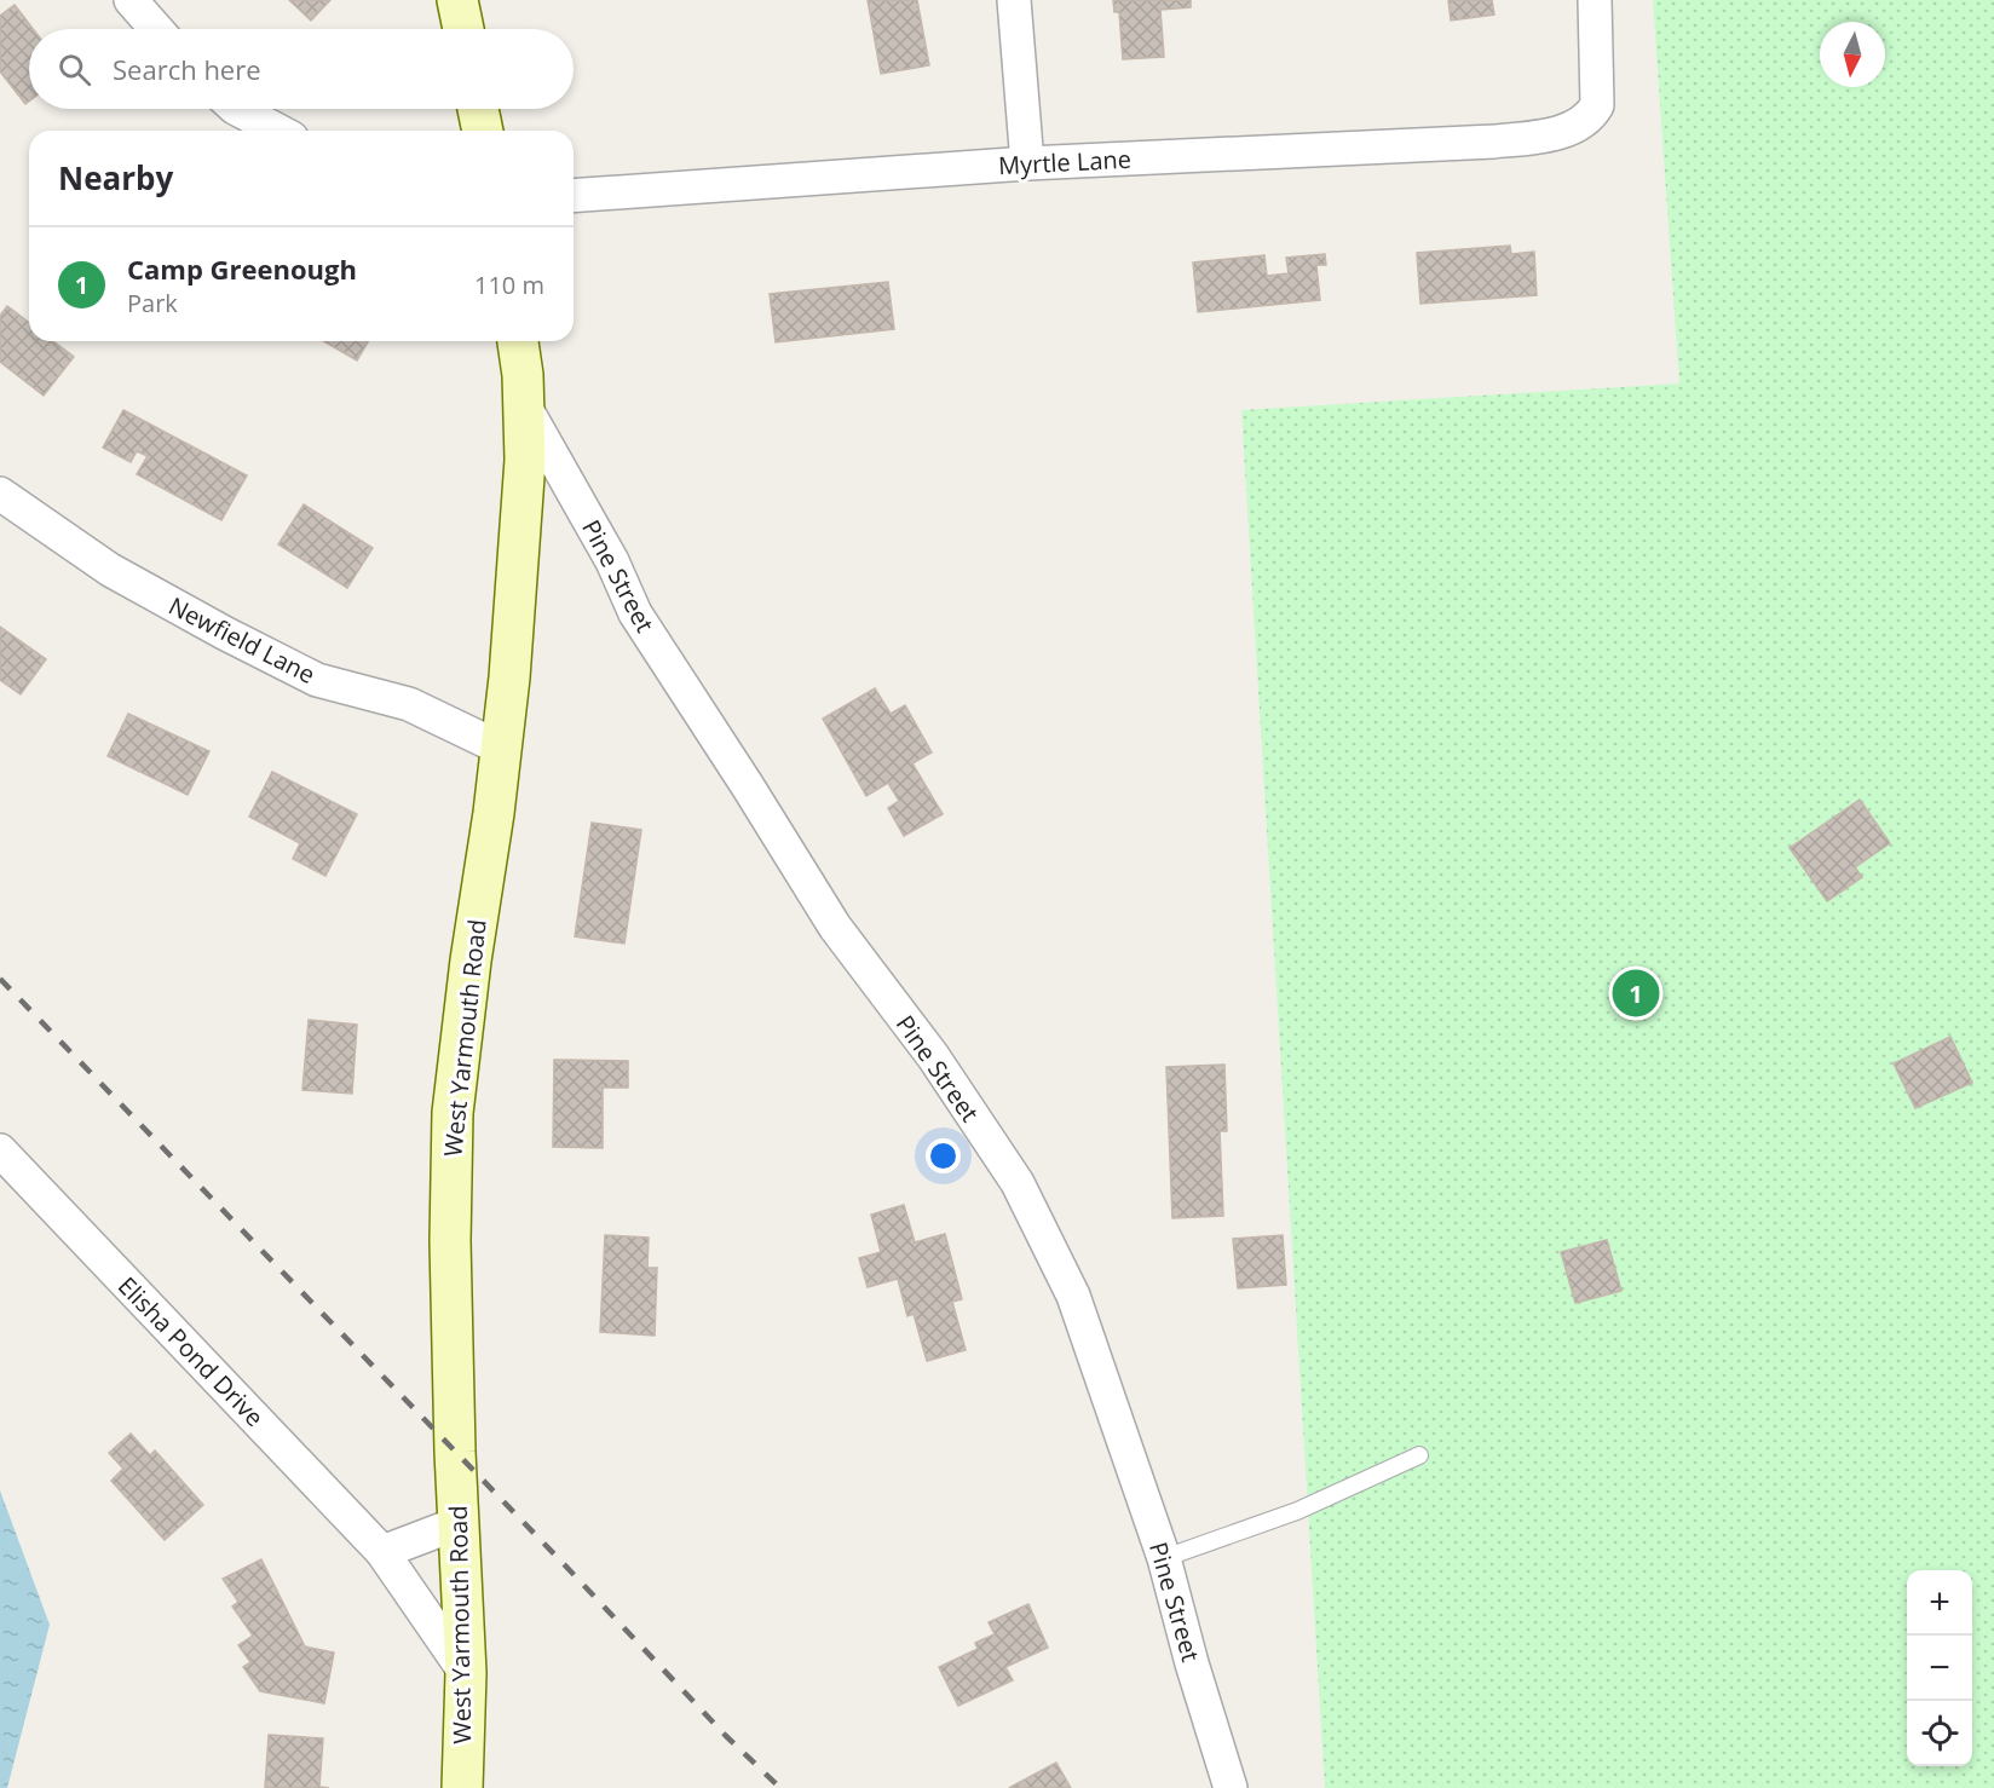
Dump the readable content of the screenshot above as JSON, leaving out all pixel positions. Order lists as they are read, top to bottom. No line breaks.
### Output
{"streets":{"main road":["West Yarmouth Road"],"street":["Myrtle Lane","Pine Street","Newfield Lane","Elisha Pond Drive"]},"crossings":[["Pine Street","West Yarmouth Road"],["Newfield Lane","West Yarmouth Road"],["West Yarmouth Road","Elisha Pond Drive"]],"north":"bottom","page":{"search":"Search here","heading":"Nearby","list":[{"mark":"1","name":"Camp Greenough","note":"Park","value":"110 m"}],"pins":"1","map_buttons":["+","−"]}}
